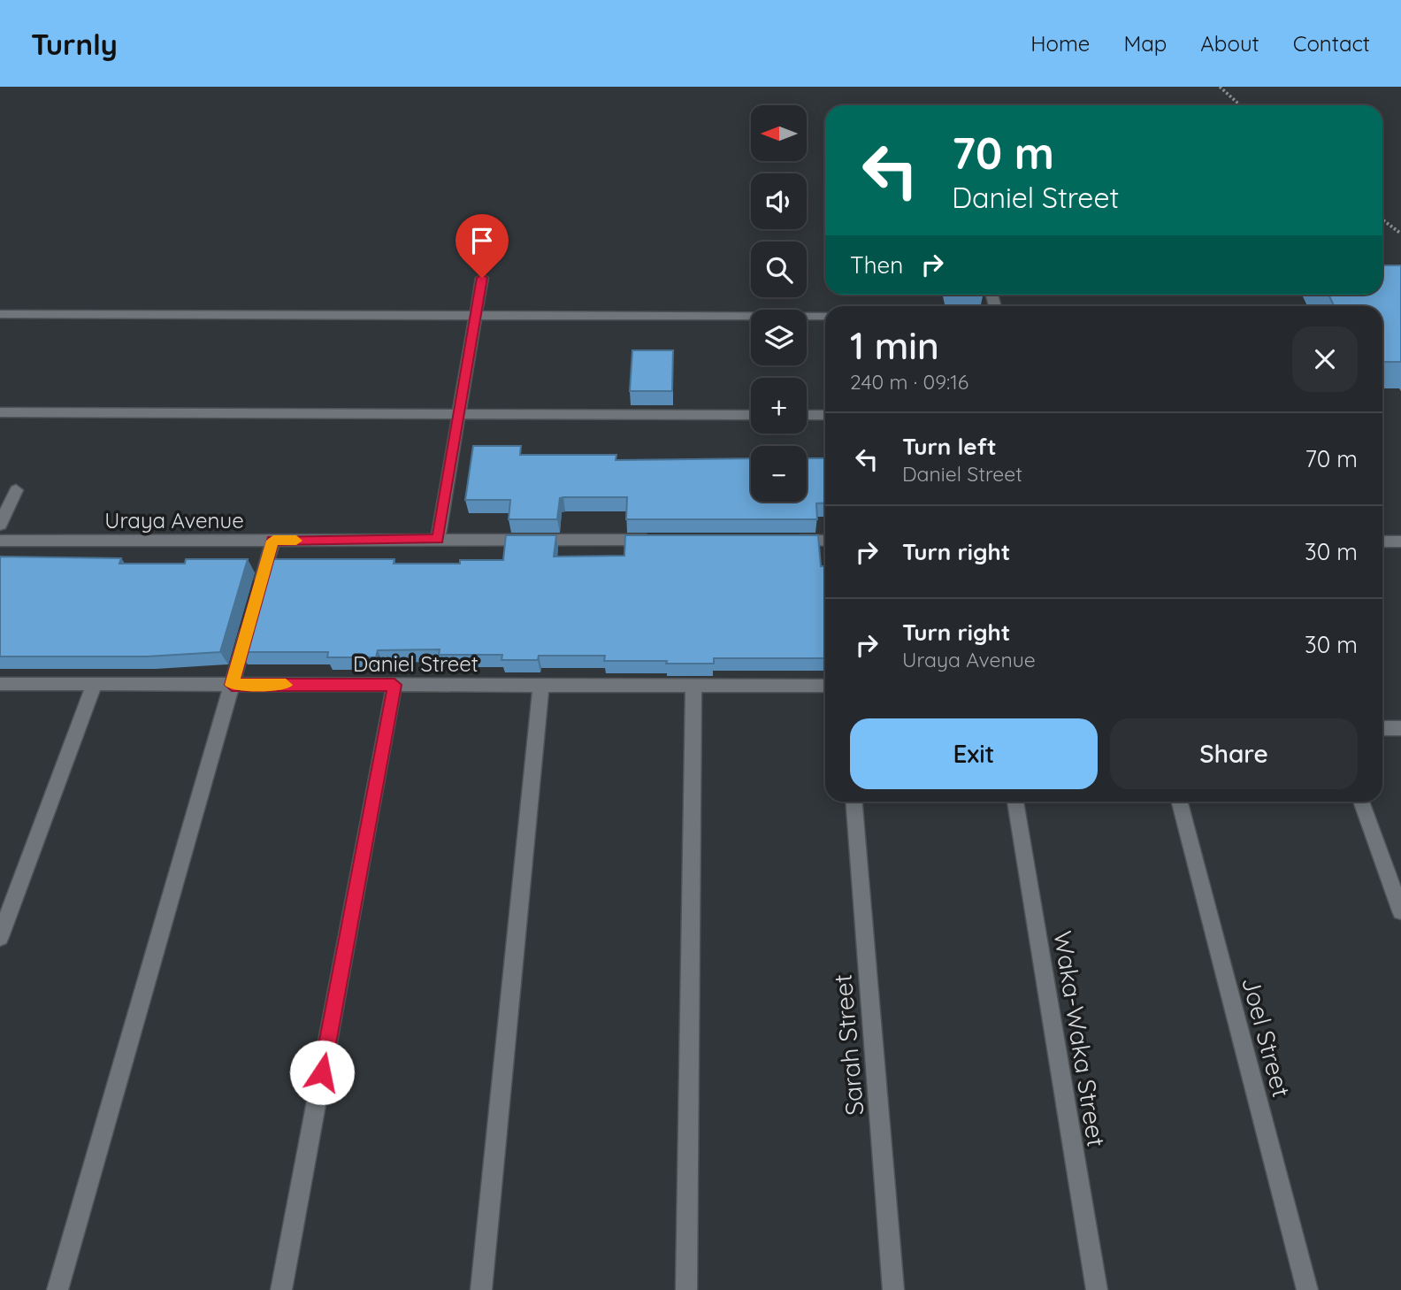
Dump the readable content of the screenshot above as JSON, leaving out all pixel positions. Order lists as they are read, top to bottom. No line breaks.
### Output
{"streets":{"street":["Uraya Avenue","Daniel Street","Joel Street","Waka-Waka Street","Sarah Street"]},"north":"left","page":{"header":"Turnly","nav":["Home","Map","About","Contact"],"map_buttons":["+","−"],"turn":["70 m","Daniel Street"],"then":"Then","heading":["1 min","240 m · 09:16"],"list":[{"name":"Turn left","note":"Daniel Street","value":"70 m"},{"name":"Turn right","value":"30 m"},{"name":"Turn right","note":"Uraya Avenue","value":"30 m"}],"buttons":["Exit","Share"]}}
